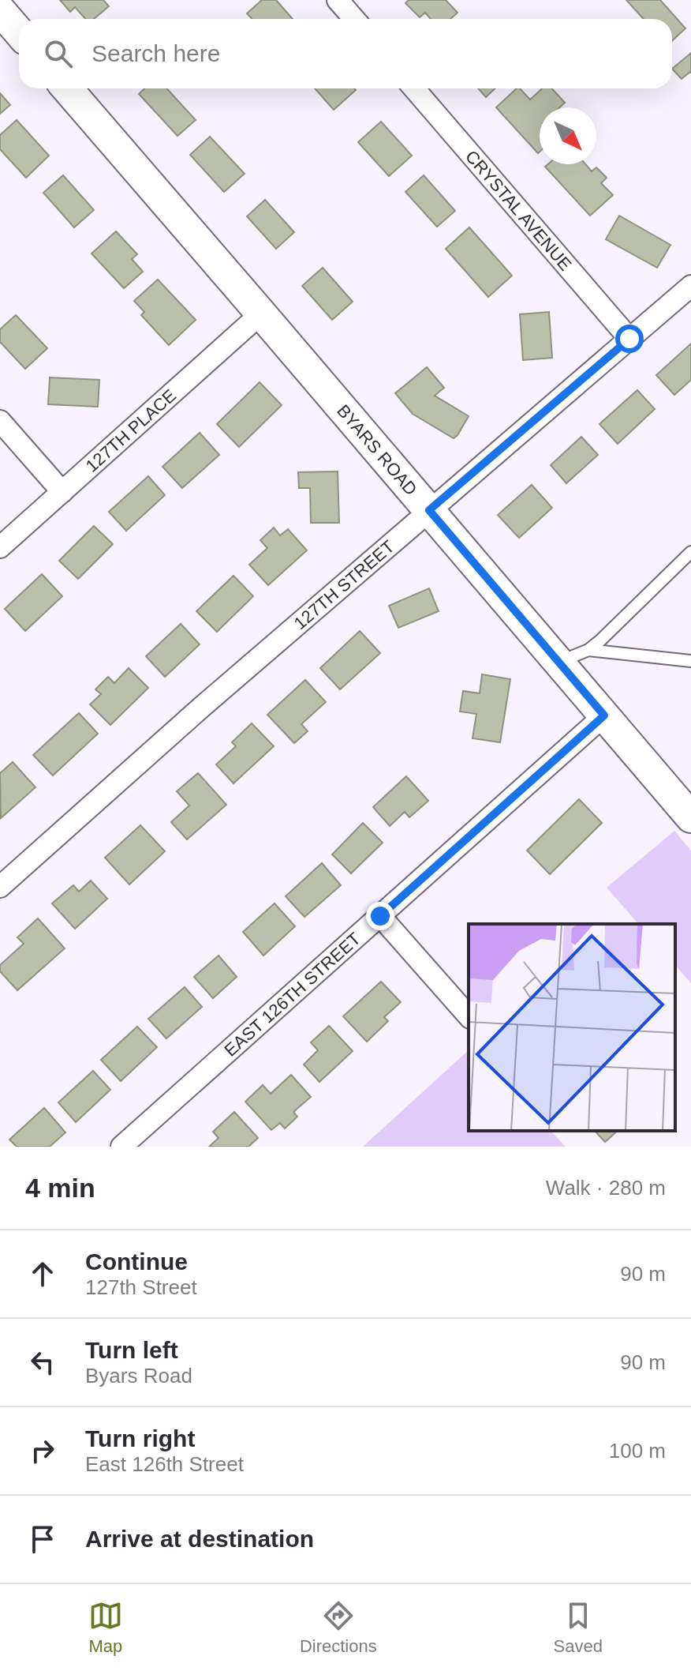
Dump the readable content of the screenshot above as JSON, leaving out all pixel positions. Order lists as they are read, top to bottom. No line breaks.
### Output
{"streets":{"street":["CRYSTAL AVENUE","127TH PLACE","BYARS ROAD","127TH STREET","EAST 126TH STREET"]},"crossings":[["CRYSTAL AVENUE","127TH STREET"],["127TH PLACE","BYARS ROAD"],["BYARS ROAD","127TH STREET"],["BYARS ROAD","EAST 126TH STREET"]],"north":"bottom right","page":{"search":"Search here","heading":["4 min","Walk · 280 m"],"list":[["Continue","127th Street","90 m"],["Turn left","Byars Road","90 m"],["Turn right","East 126th Street","100 m"],"Arrive at destination"],"nav":["Map","Directions","Saved"]}}
